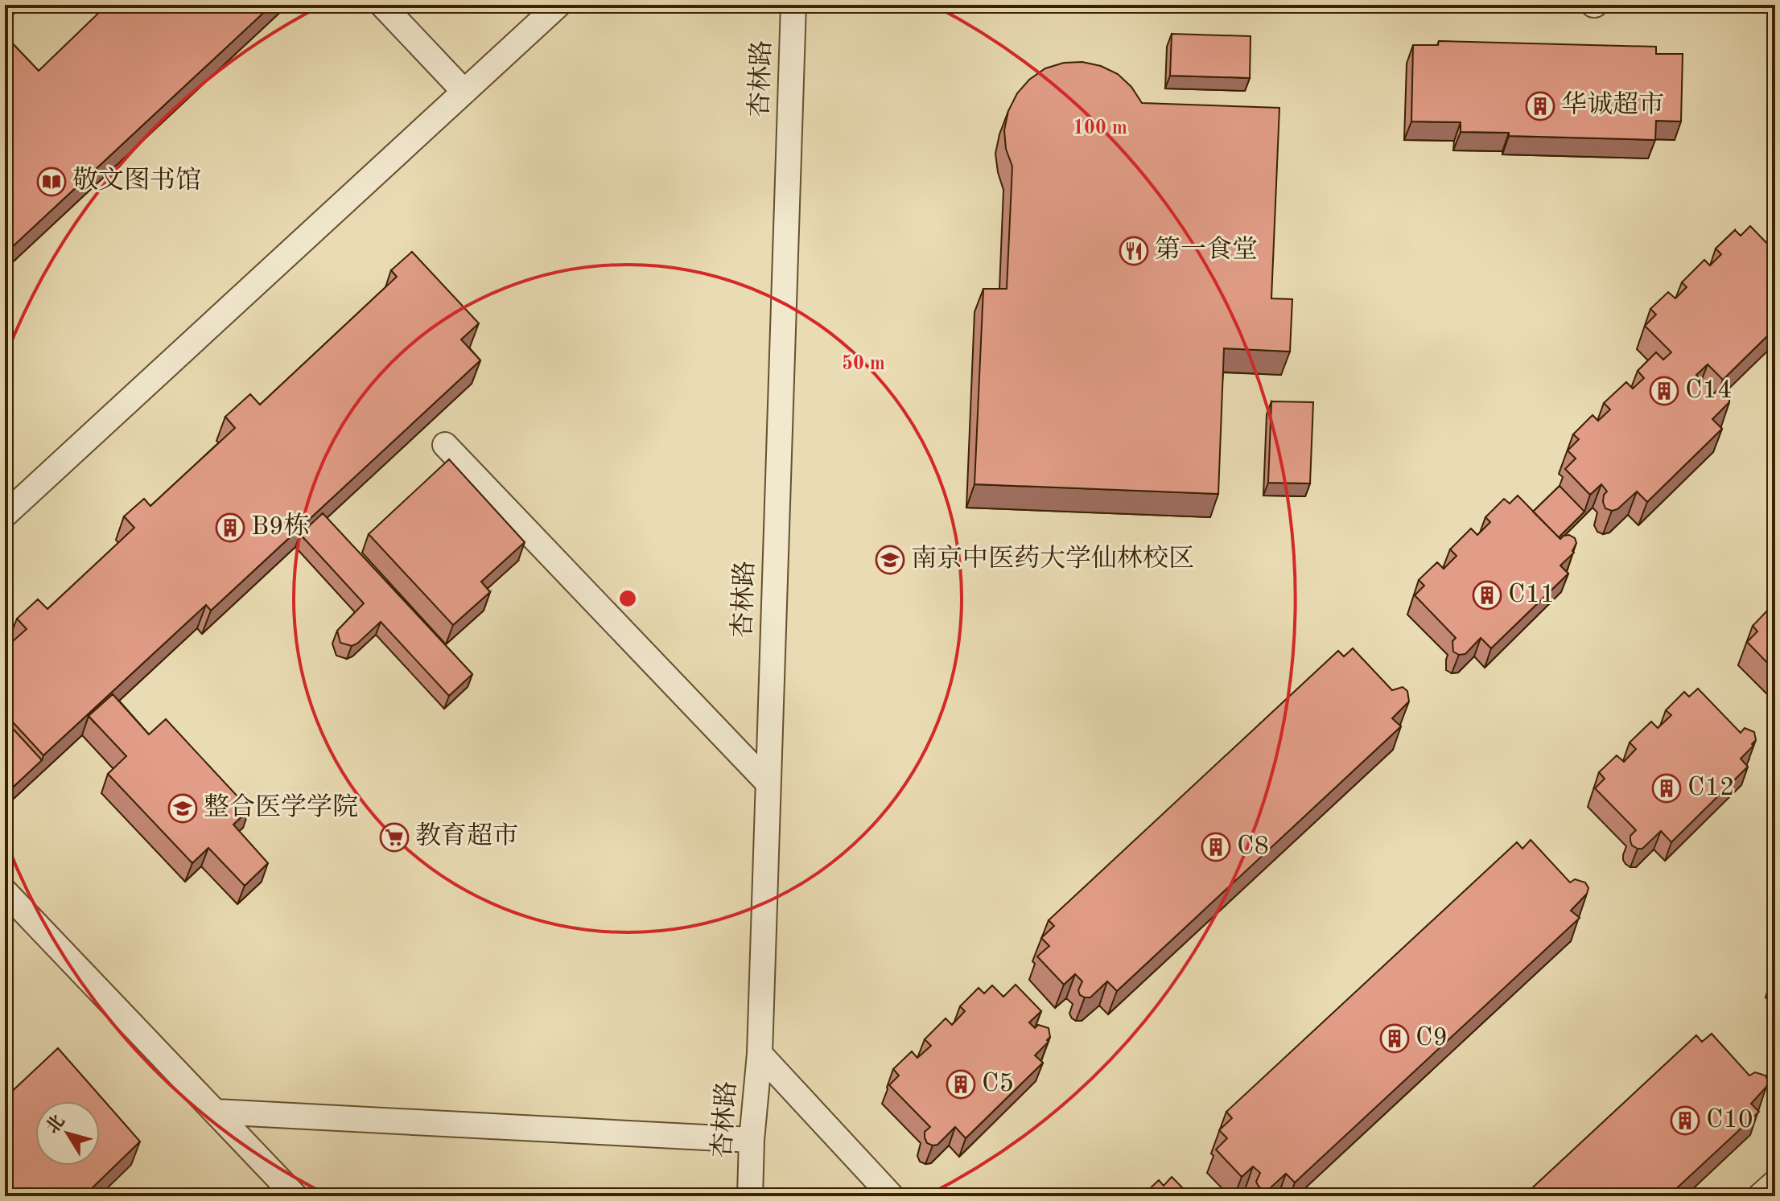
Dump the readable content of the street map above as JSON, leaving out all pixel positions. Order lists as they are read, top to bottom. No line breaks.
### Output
{"streets":{"lane":["杏林路"]},"places":{"building":["华诚超市","C14","B9栋","C11","C12","C8","C9","C5","C10"],"library":["敬文图书馆"],"restaurant":["第一食堂"],"school or university":["南京中医药大学仙林校区","整合医学学院"],"supermarket":["教育超市"]},"north":"top left","rings":["100 m","50 m"]}
